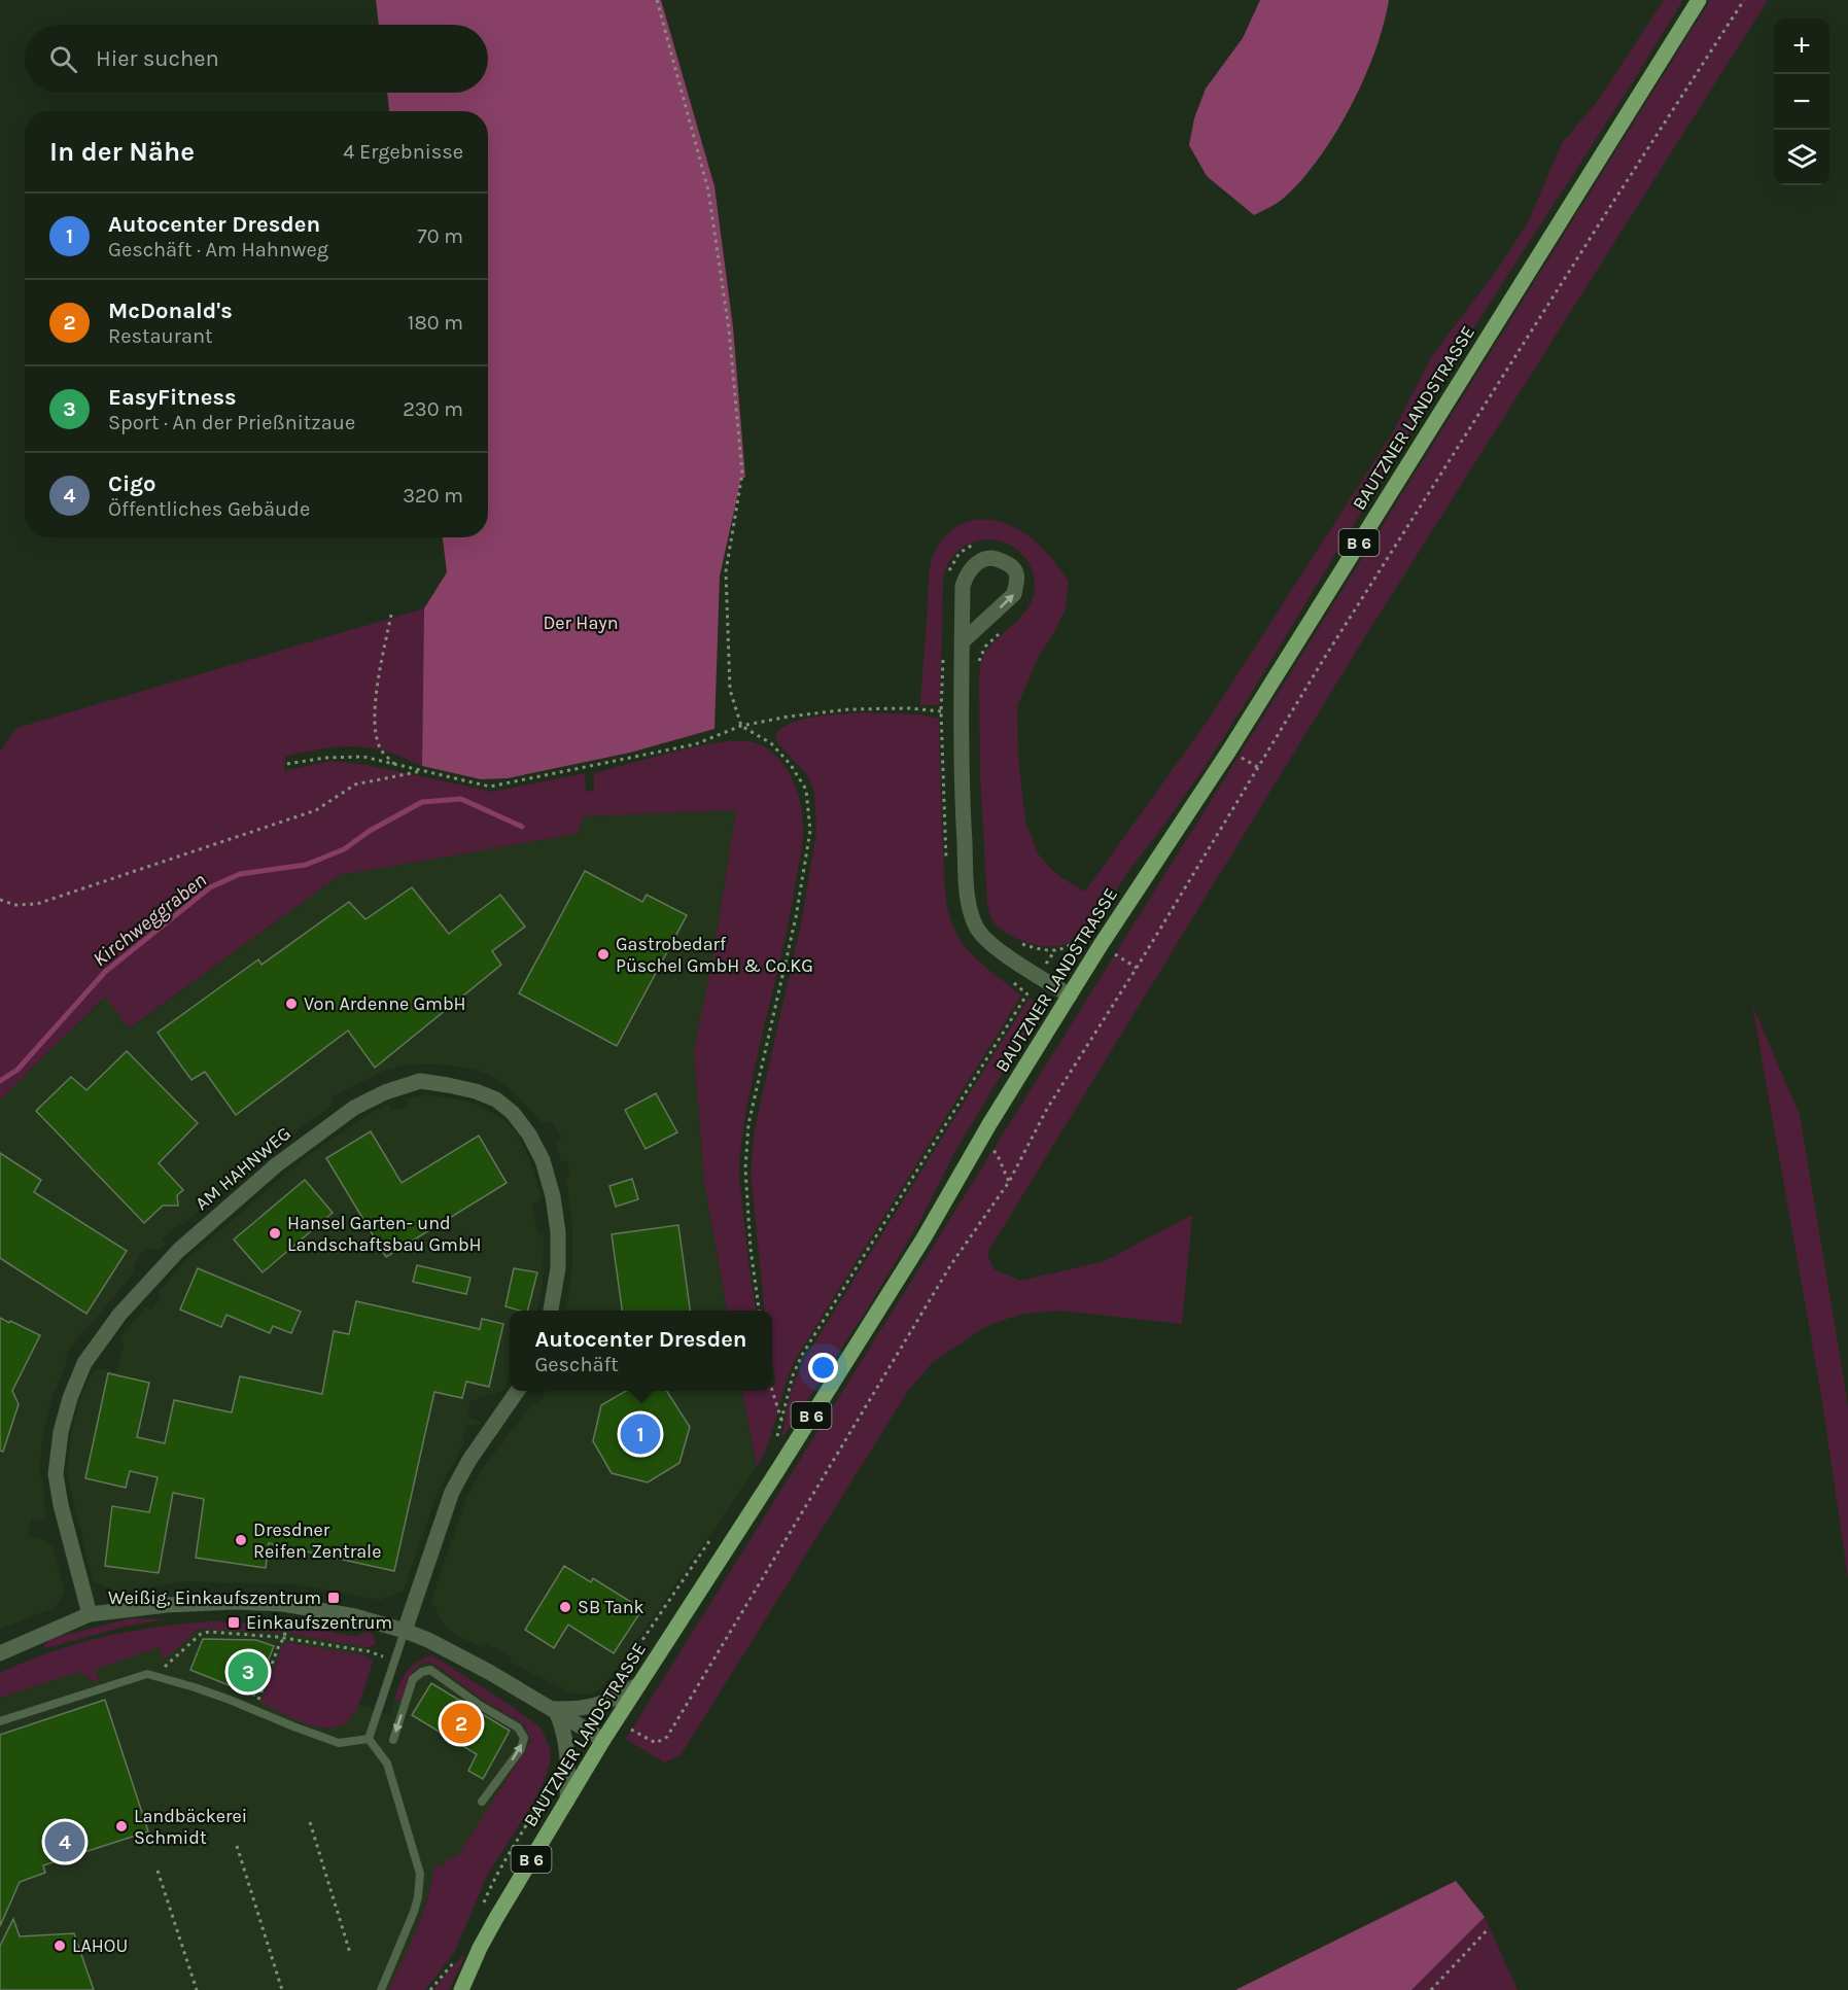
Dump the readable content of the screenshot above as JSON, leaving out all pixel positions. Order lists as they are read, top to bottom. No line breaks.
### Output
{"streets":{"main road":["BAUTZNER LANDSTRASSE","B 6"],"street":["AM HAHNWEG"]},"water":["Kirchweggraben"],"parks":["Der Hayn"],"places":{"other":["Gastrobedarf Püschel GmbH & Co.KG","Von Ardenne GmbH","Hansel Garten- und Landschaftsbau GmbH","Dresdner Reifen Zentrale","SB Tank","Landbäckerei Schmidt","LAHOU"],"transit":["Weißig, Einkaufszentrum","Einkaufszentrum"]},"page":{"map_buttons":["+","−"],"search":"Hier suchen","heading":["In der Nähe","4 Ergebnisse"],"list":[{"mark":"1","name":"Autocenter Dresden","note":"Geschäft · Am Hahnweg","value":"70 m"},{"mark":"2","name":"McDonald's","note":"Restaurant","value":"180 m"},{"mark":"3","name":"EasyFitness","note":"Sport · An der Prießnitzaue","value":"230 m"},{"mark":"4","name":"Cigo","note":"Öffentliches Gebäude","value":"320 m"}],"popup":["Autocenter Dresden","Geschäft"],"pins":["1","3","2","4"]}}
